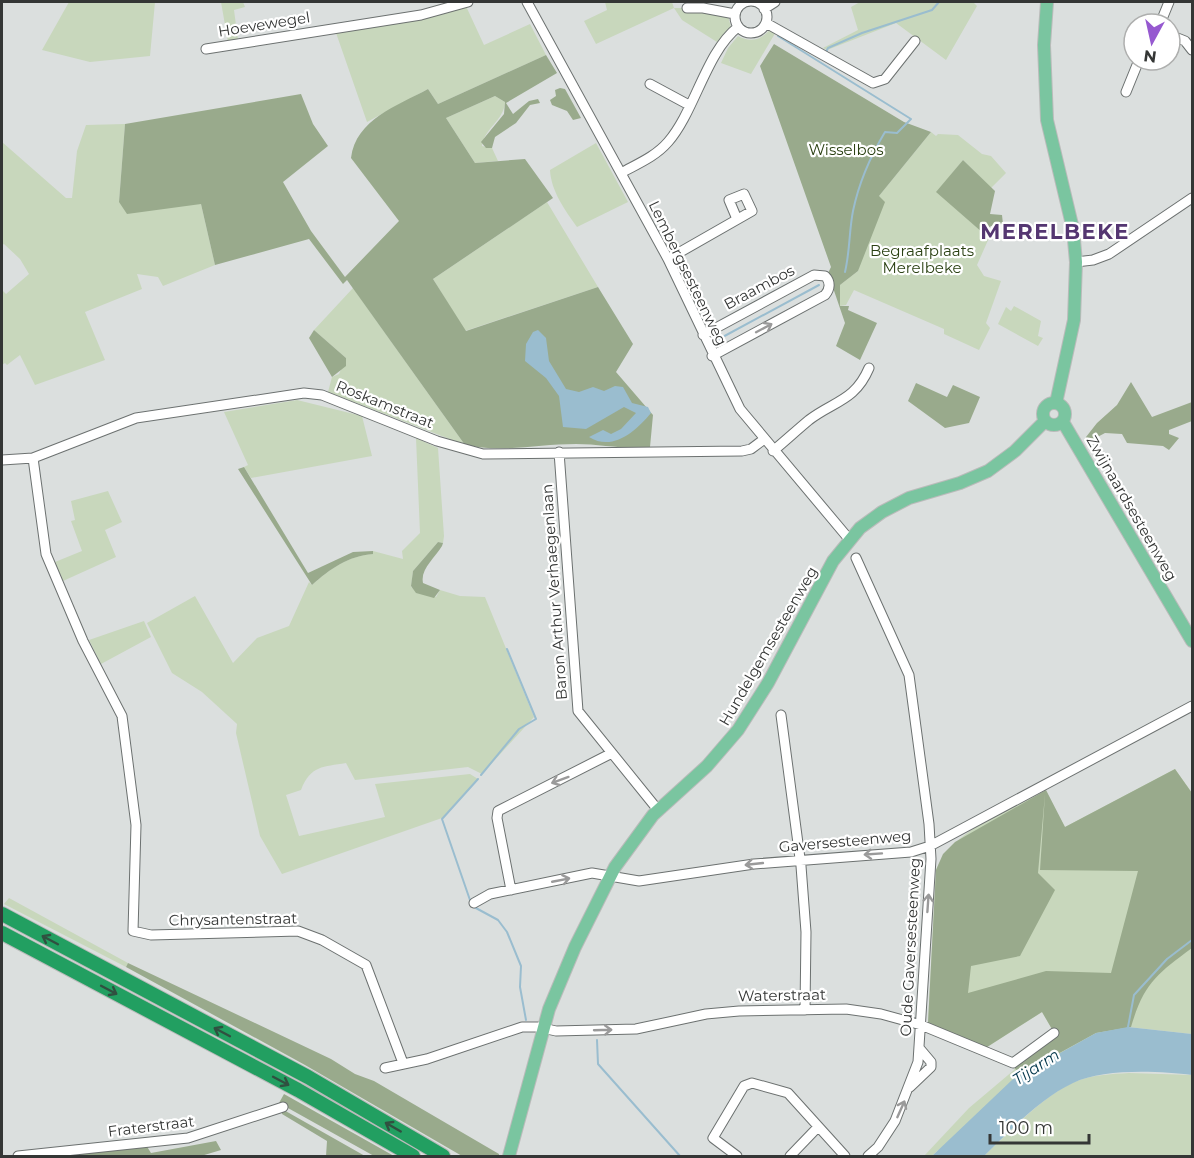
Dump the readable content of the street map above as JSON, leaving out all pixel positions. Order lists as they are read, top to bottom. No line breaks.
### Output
{"streets":{"main road":["Zwijnaardsesteenweg","Hundelgemsesteenweg"],"street":["Hoevewegel","Lembergsesteenweg","Braambos","Roskamstraat","Baron Arthur Verhaegenlaan","Gaversesteenweg","Chrysantenstraat","Oude Gaversesteenweg","Waterstraat","Fraterstraat"]},"crossings":[["Lembergsesteenweg","Braambos"],["Lembergsesteenweg","Roskamstraat"],["Lembergsesteenweg","Hundelgemsesteenweg"],["Roskamstraat","Baron Arthur Verhaegenlaan"],["Roskamstraat","Chrysantenstraat"],["Zwijnaardsesteenweg","Hundelgemsesteenweg"],["Baron Arthur Verhaegenlaan","Hundelgemsesteenweg"],["Hundelgemsesteenweg","Gaversesteenweg"],["Hundelgemsesteenweg","Waterstraat"],["Gaversesteenweg","Oude Gaversesteenweg"],["Oude Gaversesteenweg","Waterstraat"]],"one_way":["Oude Gaversesteenweg","Waterstraat"],"districts":["MERELBEKE"],"water":["Tijarm"],"parks":["Wisselbos","Begraafplaats Merelbeke"],"scale_bar":"100 m","north":"bottom"}
